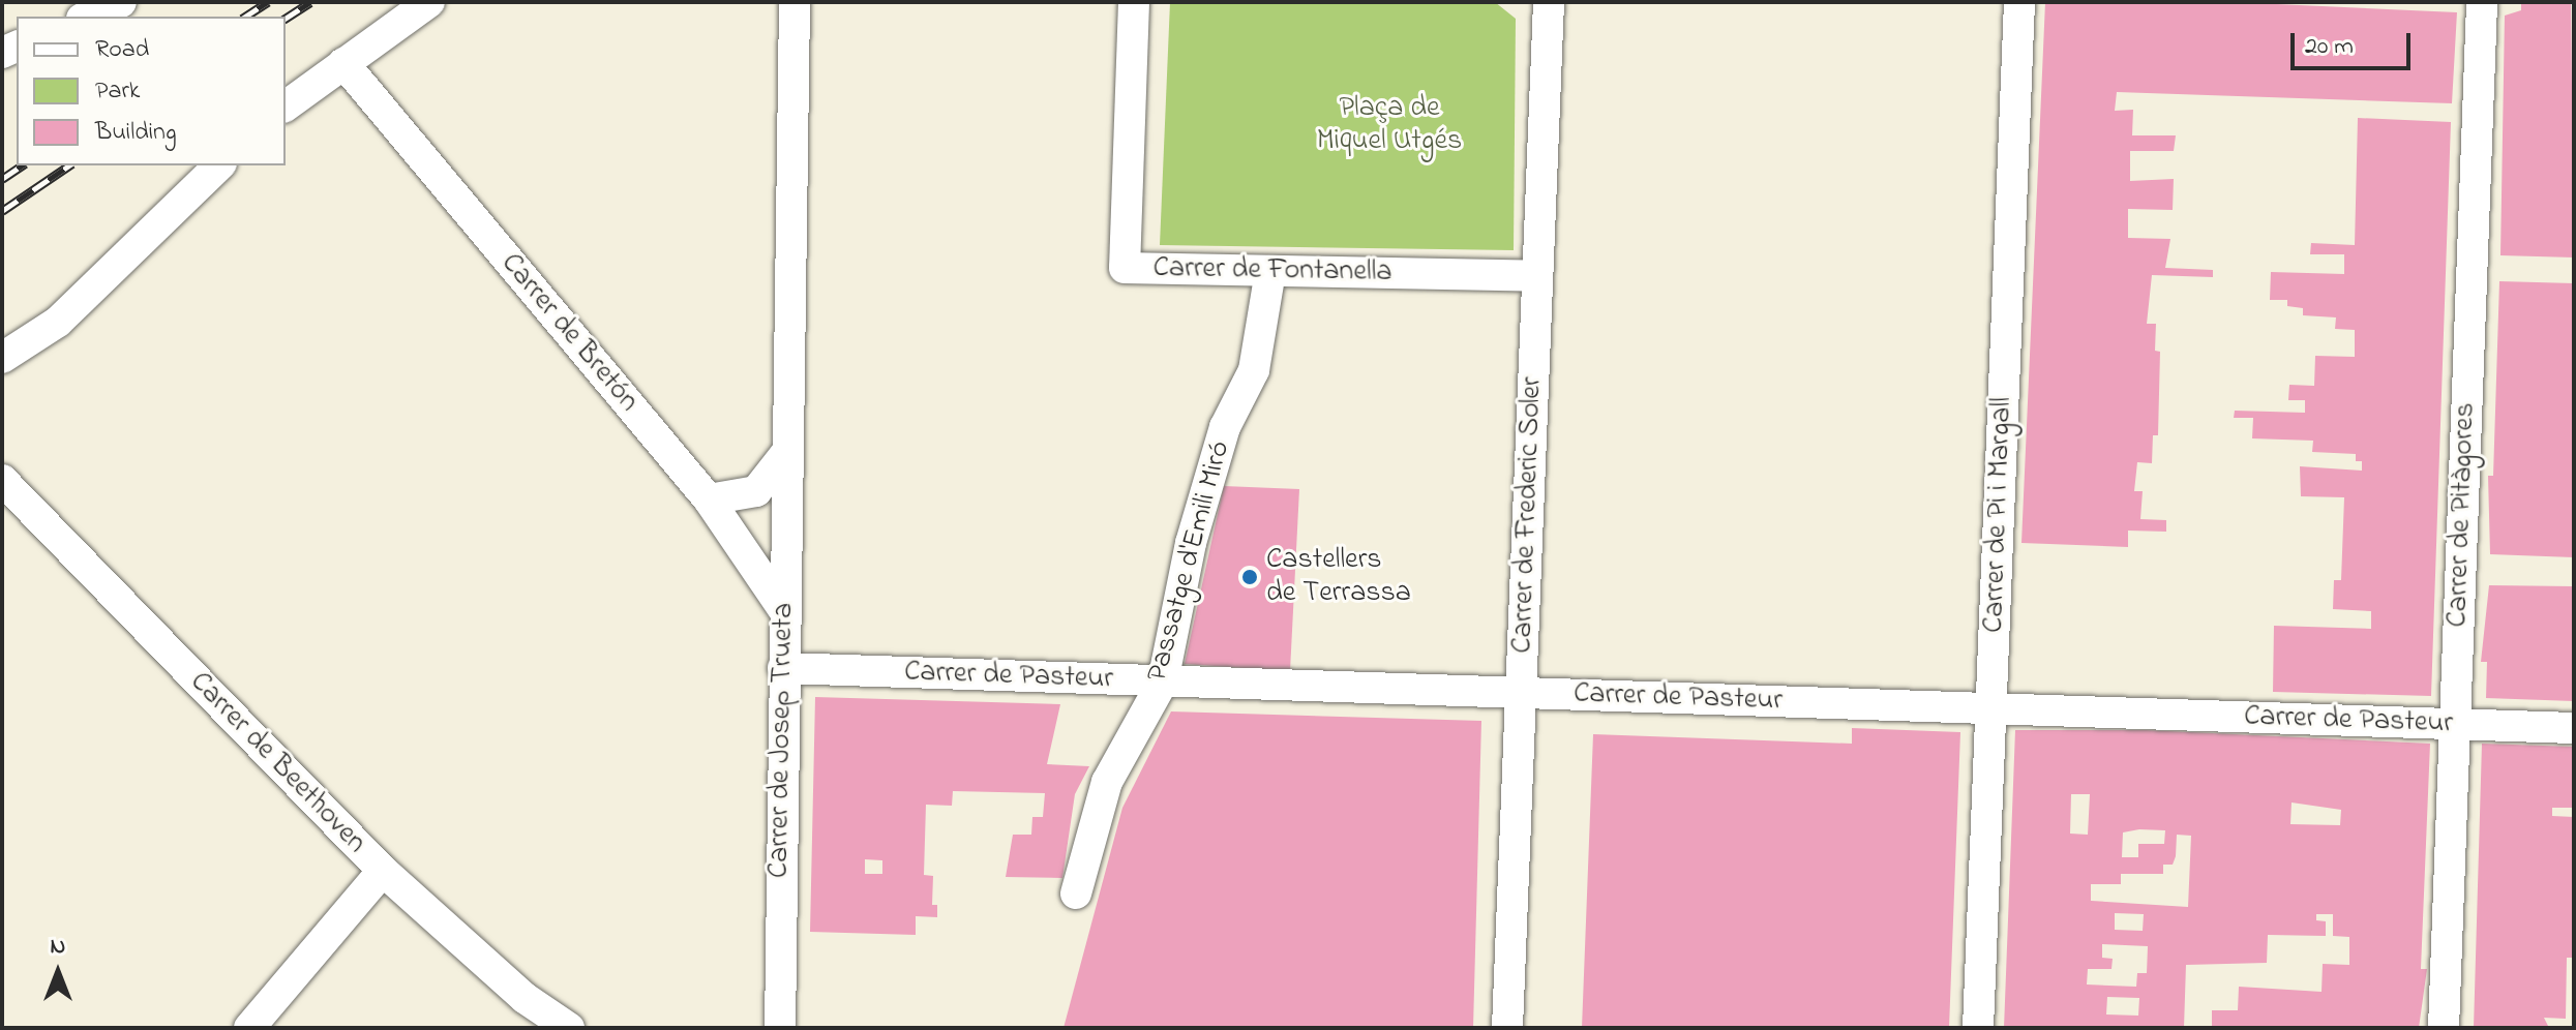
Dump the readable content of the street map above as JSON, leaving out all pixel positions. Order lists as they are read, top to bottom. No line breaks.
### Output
{"streets":{"street":["Carrer de Fontanella","Carrer de Bretón","Carrer de Frederic Soler","Carrer de Pi i Margall","Carrer de Pitàgores","Passatge d'Emili Miró","Carrer de Pasteur","Carrer de Josep Trueta","Carrer de Beethoven"]},"crossings":[["Carrer de Fontanella","Carrer de Frederic Soler"],["Carrer de Fontanella","Passatge d'Emili Miró"],["Carrer de Bretón","Carrer de Josep Trueta"],["Carrer de Frederic Soler","Carrer de Pasteur"],["Carrer de Pi i Margall","Carrer de Pasteur"],["Carrer de Pitàgores","Carrer de Pasteur"],["Passatge d'Emili Miró","Carrer de Pasteur"],["Carrer de Pasteur","Carrer de Josep Trueta"]],"parks":["Plaça de Miquel Utgés"],"places":["Castellers de Terrassa"],"legend":["Road","Park","Building"],"scale_bar":"20 m","north":"top"}
